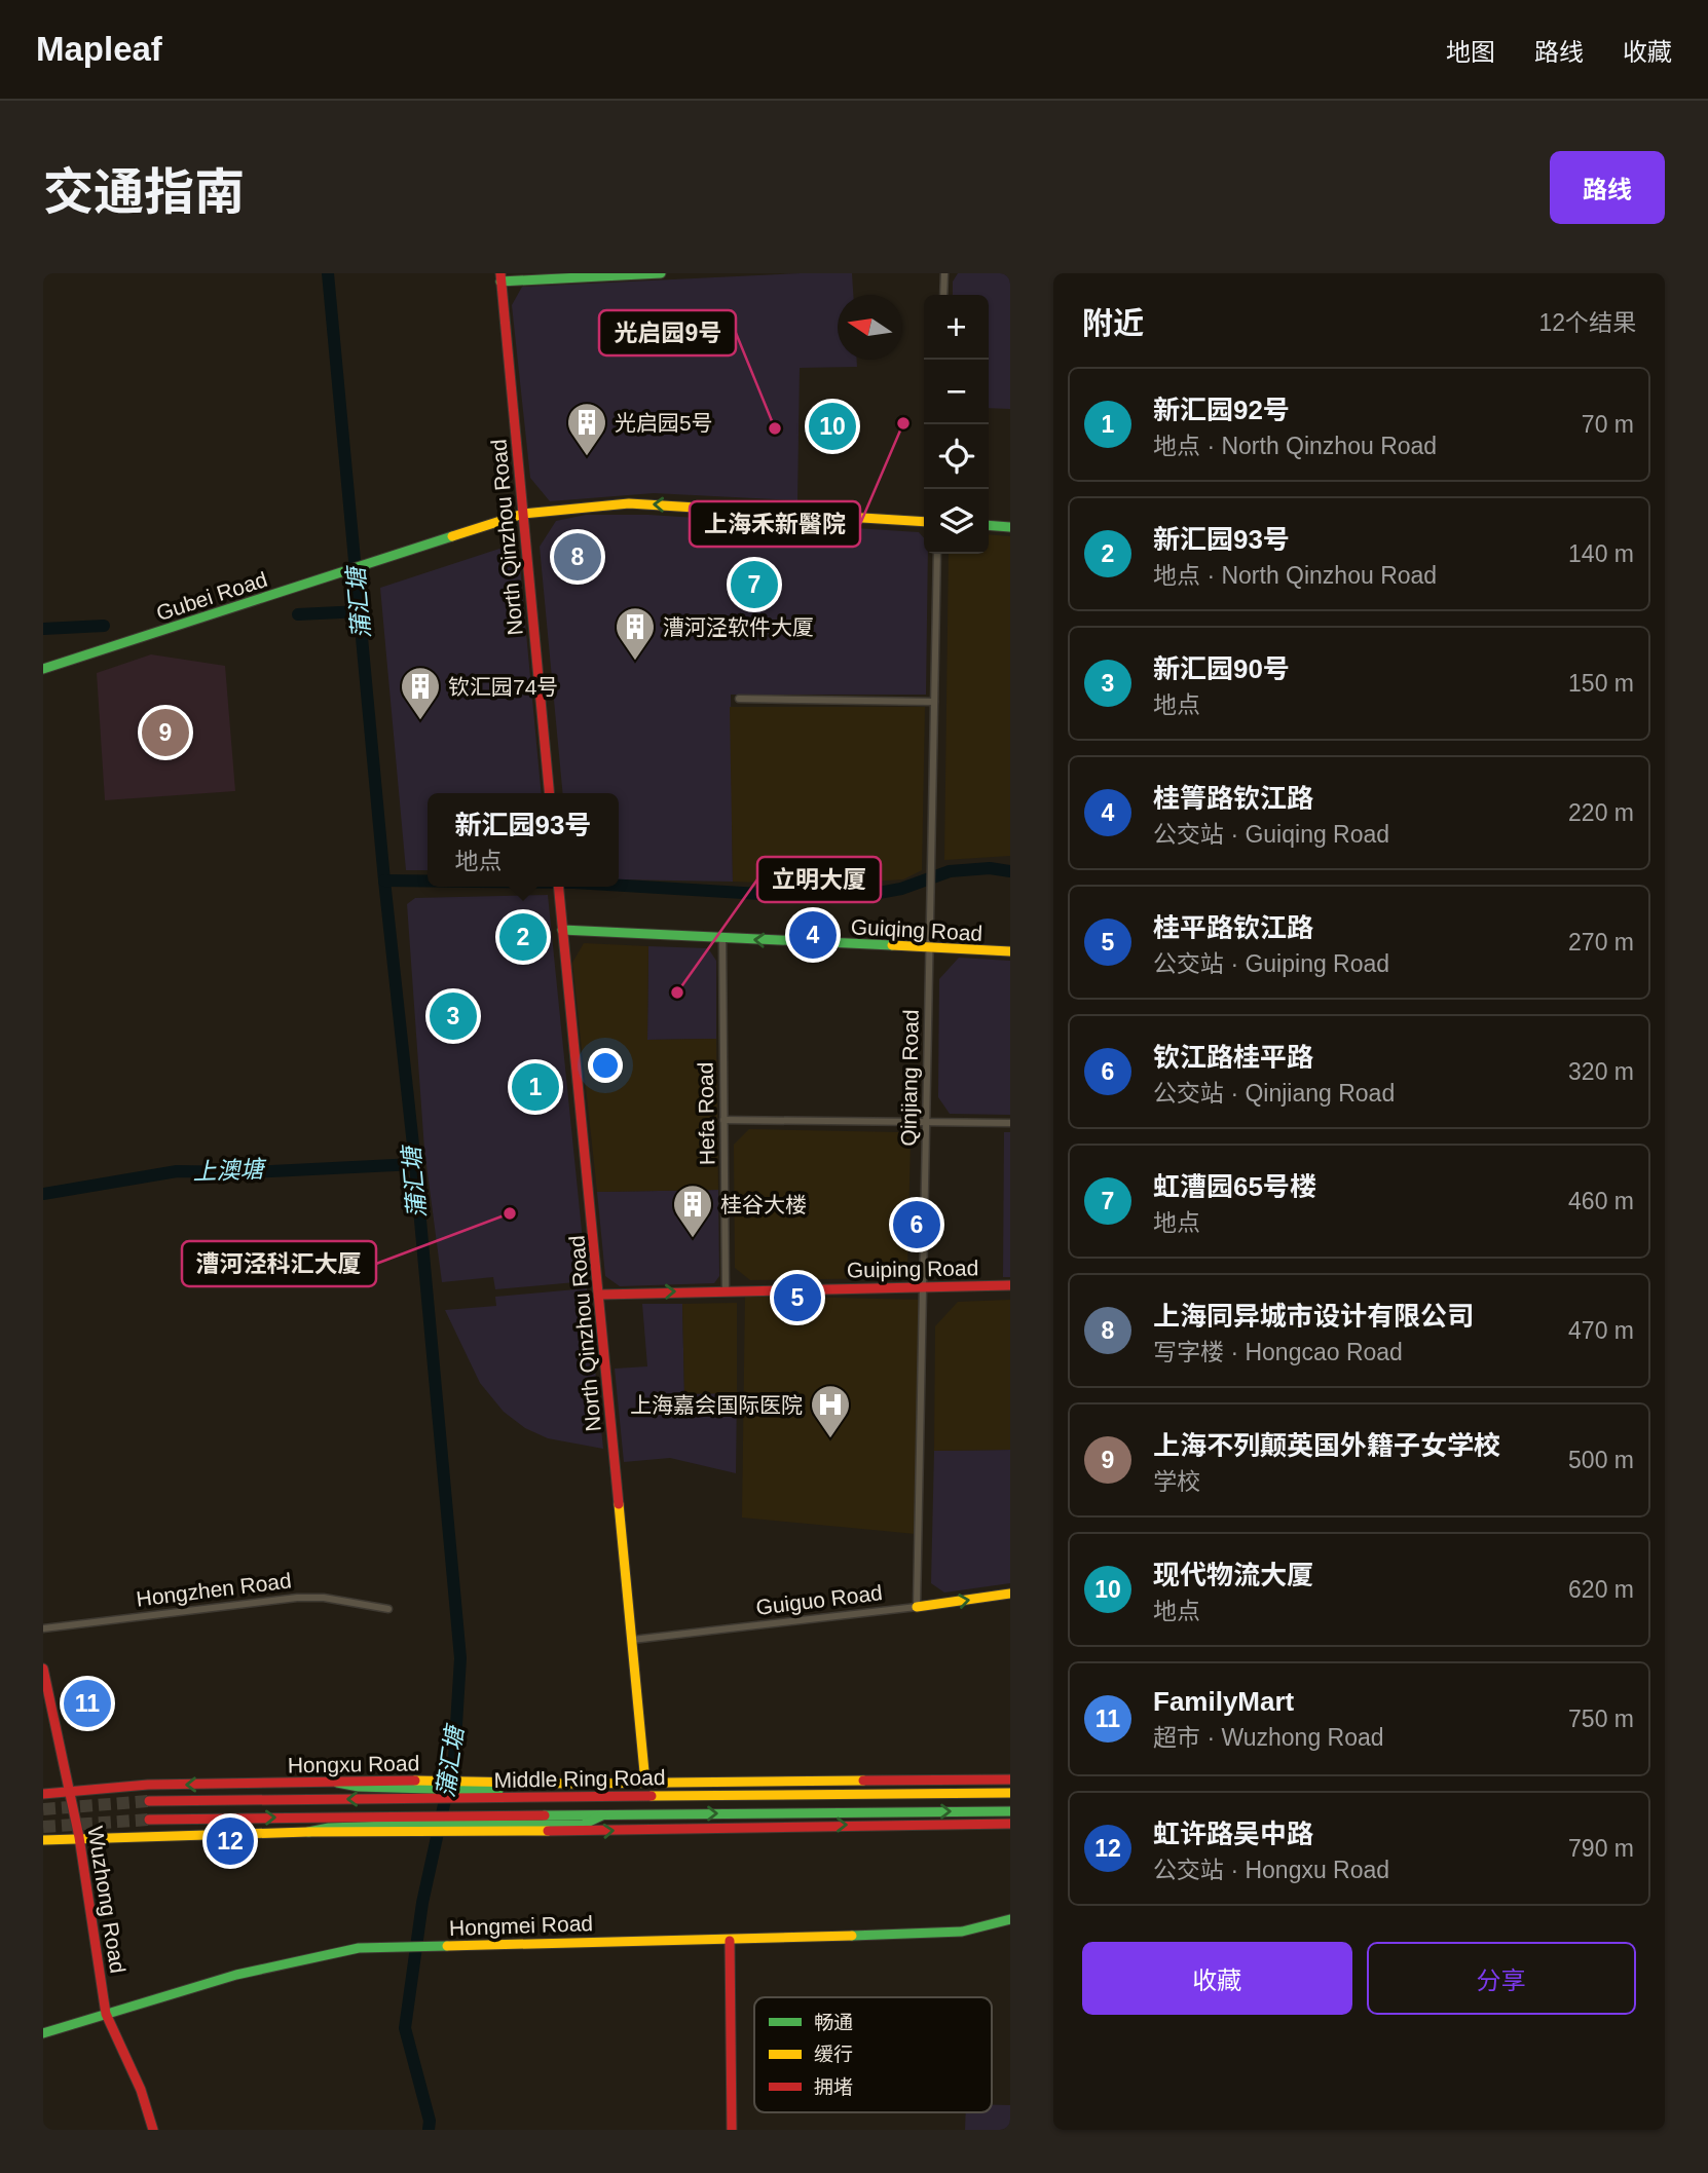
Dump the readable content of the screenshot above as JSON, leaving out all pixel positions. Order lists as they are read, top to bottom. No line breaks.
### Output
{"streets":{"main road":["North Qinzhou Road","Gubei Road","Guiqing Road","Guiping Road","Guiguo Road","Hongxu Road","Middle Ring Road","Wuzhong Road","Hongmei Road"],"street":["Qinjiang Road","Hefa Road","Hongzhen Road"]},"crossings":[["North Qinzhou Road","Gubei Road"],["North Qinzhou Road","Guiqing Road"],["North Qinzhou Road","Guiping Road"],["North Qinzhou Road","Guiguo Road"],["North Qinzhou Road","Hongxu Road"],["Guiqing Road","Qinjiang Road"],["Guiqing Road","Hefa Road"],["Qinjiang Road","Guiping Road"],["Qinjiang Road","Guiguo Road"],["Hefa Road","Guiping Road"],["Hongxu Road","Middle Ring Road"],["Hongxu Road","Wuzhong Road"],["Wuzhong Road","Hongmei Road"]],"one_way":["Gubei Road","Guiqing Road"],"water":["蒲汇塘","上澳塘"],"places":{"other":["上海禾新醫院","光启园9号","立明大厦","漕河泾科汇大厦"],"building":["光启园5号","漕河泾软件大厦","钦汇园74号","桂谷大楼"],"hospital":["上海嘉会国际医院"]},"legend":["畅通","缓行","拥堵"],"north":"left","page":{"header":"Mapleaf","nav":["地图","路线","收藏"],"title":"交通指南","buttons":["路线",["收藏","分享"]],"heading":["附近","12个结果"],"map_buttons":["+","−"],"list":[{"mark":"1","name":"新汇园92号","note":"地点 · North Qinzhou Road","value":"70 m"},{"mark":"2","name":"新汇园93号","note":"地点 · North Qinzhou Road","value":"140 m"},{"mark":"3","name":"新汇园90号","note":"地点","value":"150 m"},{"mark":"4","name":"桂箐路钦江路","note":"公交站 · Guiqing Road","value":"220 m"},{"mark":"5","name":"桂平路钦江路","note":"公交站 · Guiping Road","value":"270 m"},{"mark":"6","name":"钦江路桂平路","note":"公交站 · Qinjiang Road","value":"320 m"},{"mark":"7","name":"虹漕园65号楼","note":"地点","value":"460 m"},{"mark":"8","name":"上海同异城市设计有限公司","note":"写字楼 · Hongcao Road","value":"470 m"},{"mark":"9","name":"上海不列颠英国外籍子女学校","note":"学校","value":"500 m"},{"mark":"10","name":"现代物流大厦","note":"地点","value":"620 m"},{"mark":"11","name":"FamilyMart","note":"超市 · Wuzhong Road","value":"750 m"},{"mark":"12","name":"虹许路吴中路","note":"公交站 · Hongxu Road","value":"790 m"}],"pins":["10","8","7","9","4","2","3","1","6","5","11","12"],"popup":["新汇园93号","地点"]}}
